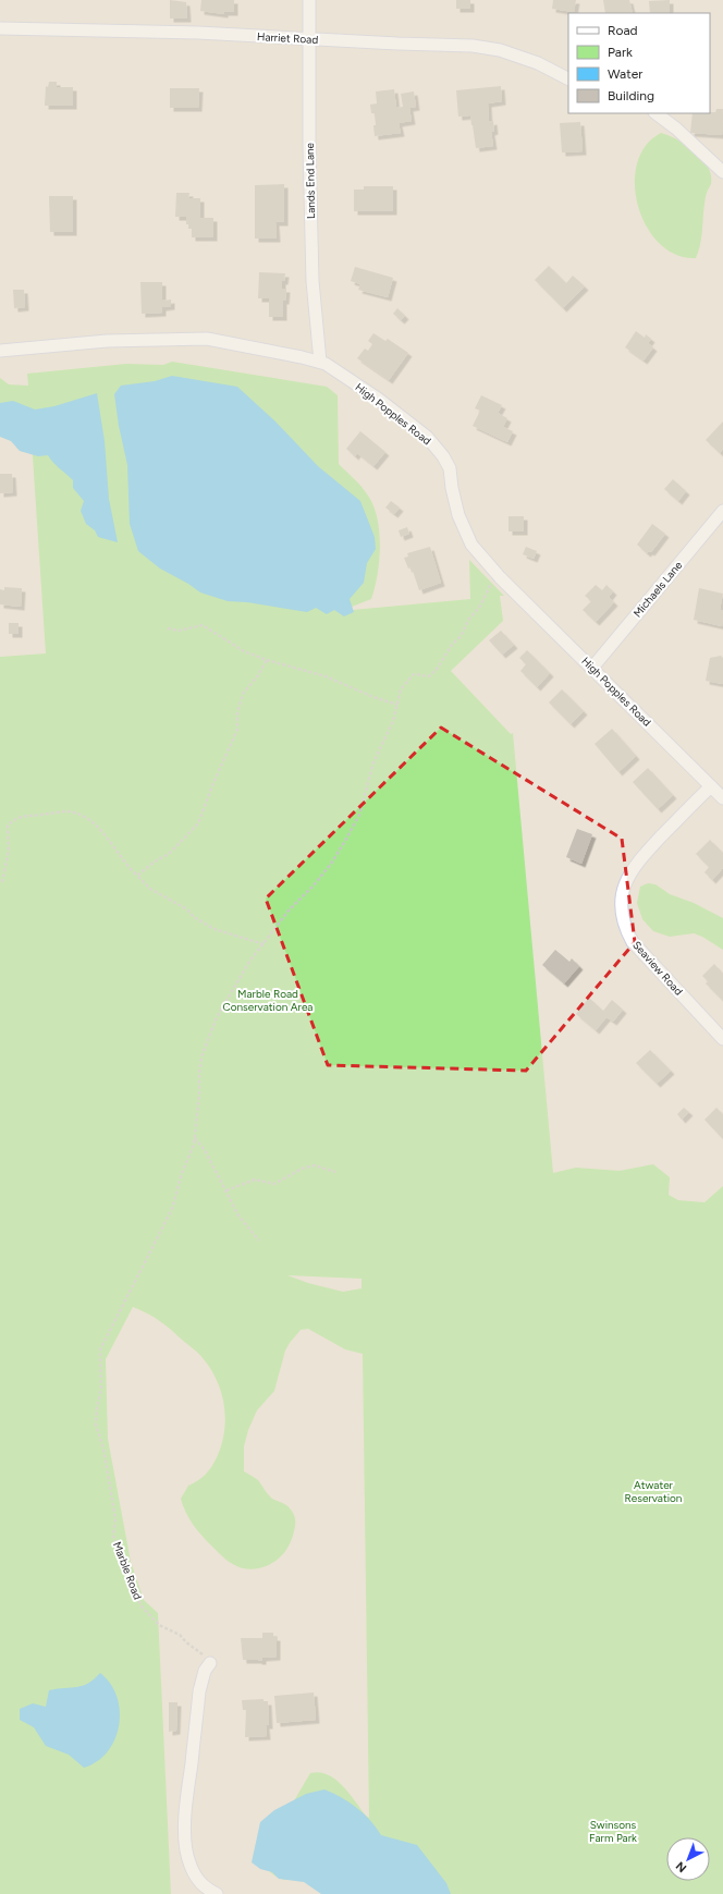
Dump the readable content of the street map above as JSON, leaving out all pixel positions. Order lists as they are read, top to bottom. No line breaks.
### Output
{"streets":{"street":["Harriet Road","Lands End Lane","High Popples Road","Michaels Lane","Seaview Road"],"path":["Marble Road"]},"crossings":[["Harriet Road","Lands End Lane"],["Lands End Lane","High Popples Road"],["High Popples Road","Michaels Lane"],["High Popples Road","Seaview Road"],["High Popples Road","Marble Road"]],"parks":["Marble Road Conservation Area","Atwater Reservation","Swinsons Farm Park"],"legend":["Road","Park","Water","Building"],"north":"bottom left"}
